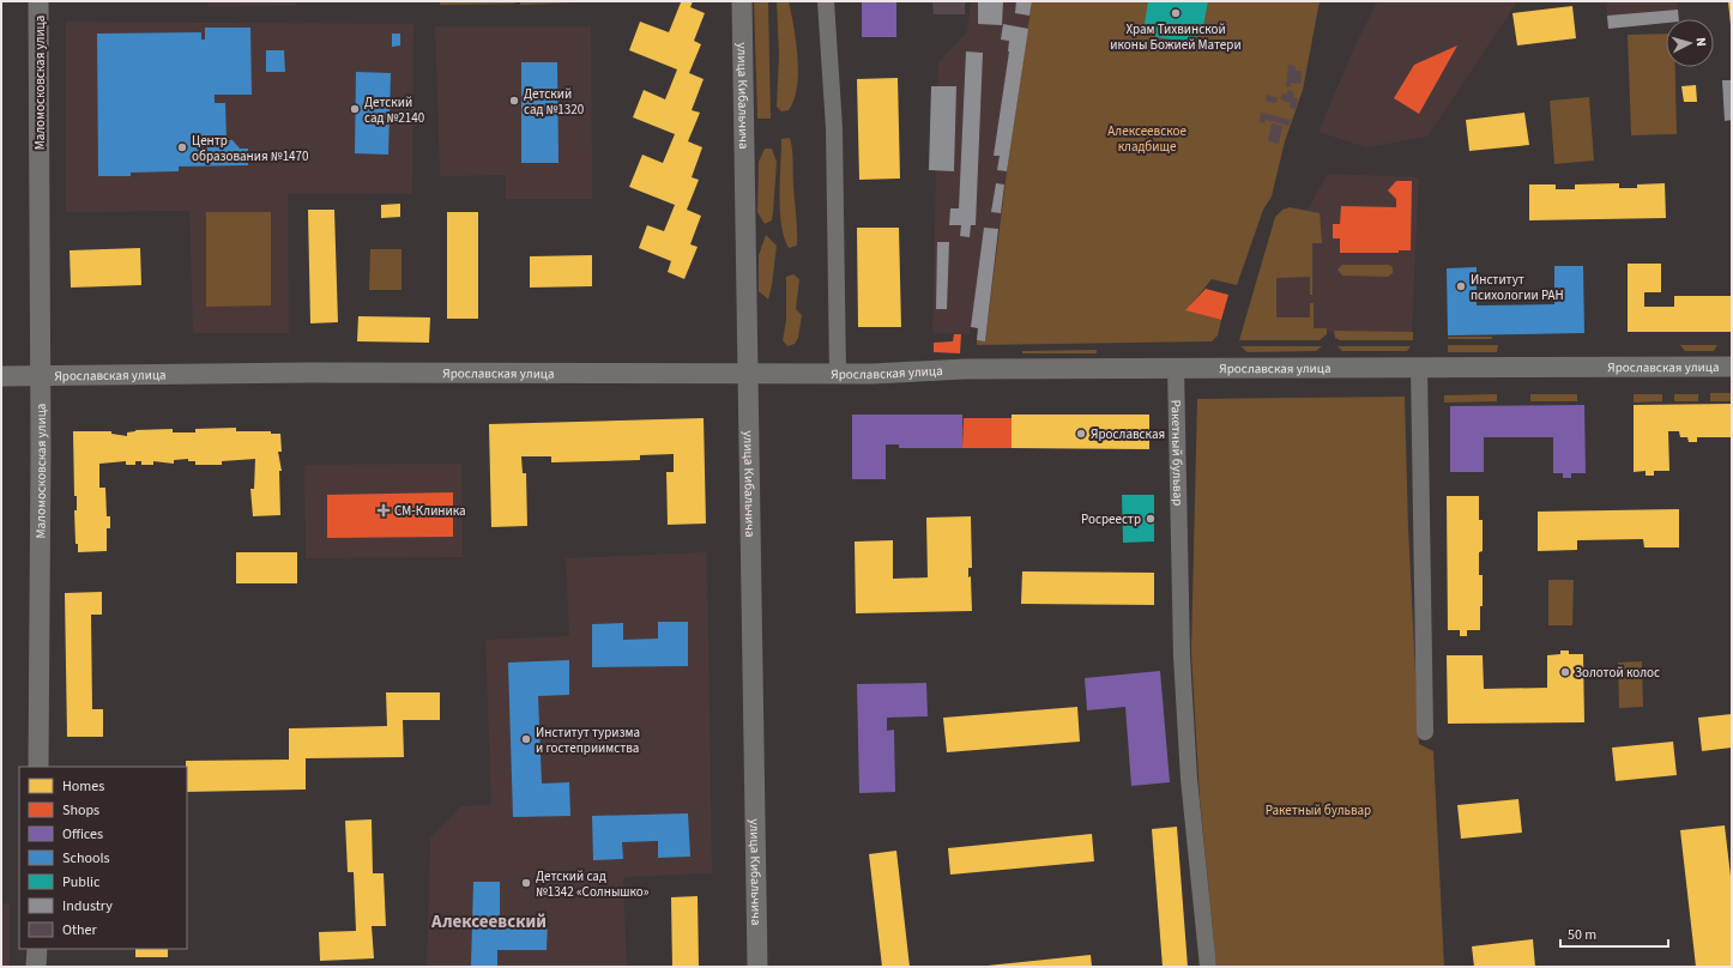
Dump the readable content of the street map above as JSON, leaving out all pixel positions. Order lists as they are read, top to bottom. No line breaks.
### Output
{"streets":{"street":["Маломосковская улица","улица Кибальчича","Ярославская улица","Ракетный бульвар"]},"crossings":[["Маломосковская улица","Ярославская улица"],["улица Кибальчича","Ярославская улица"],["Ярославская улица","Ракетный бульвар"]],"districts":["Алексеевский"],"parks":["Алексеевское кладбище","Ракетный бульвар"],"places":{"other":["Храм Тихвинской иконы Божией Матери","Детский сад №1320","Детский сад №2140","Центр образования №1470","Институт психологии РАН","Ярославская","Росреестр","Золотой колос","Институт туризма и гостеприимства","Детский сад №1342 «Солнышко»"],"health":["СМ-Клиника"]},"legend":["Homes","Shops","Offices","Schools","Public","Industry","Other"],"scale_bar":"50 m","north":"right"}
